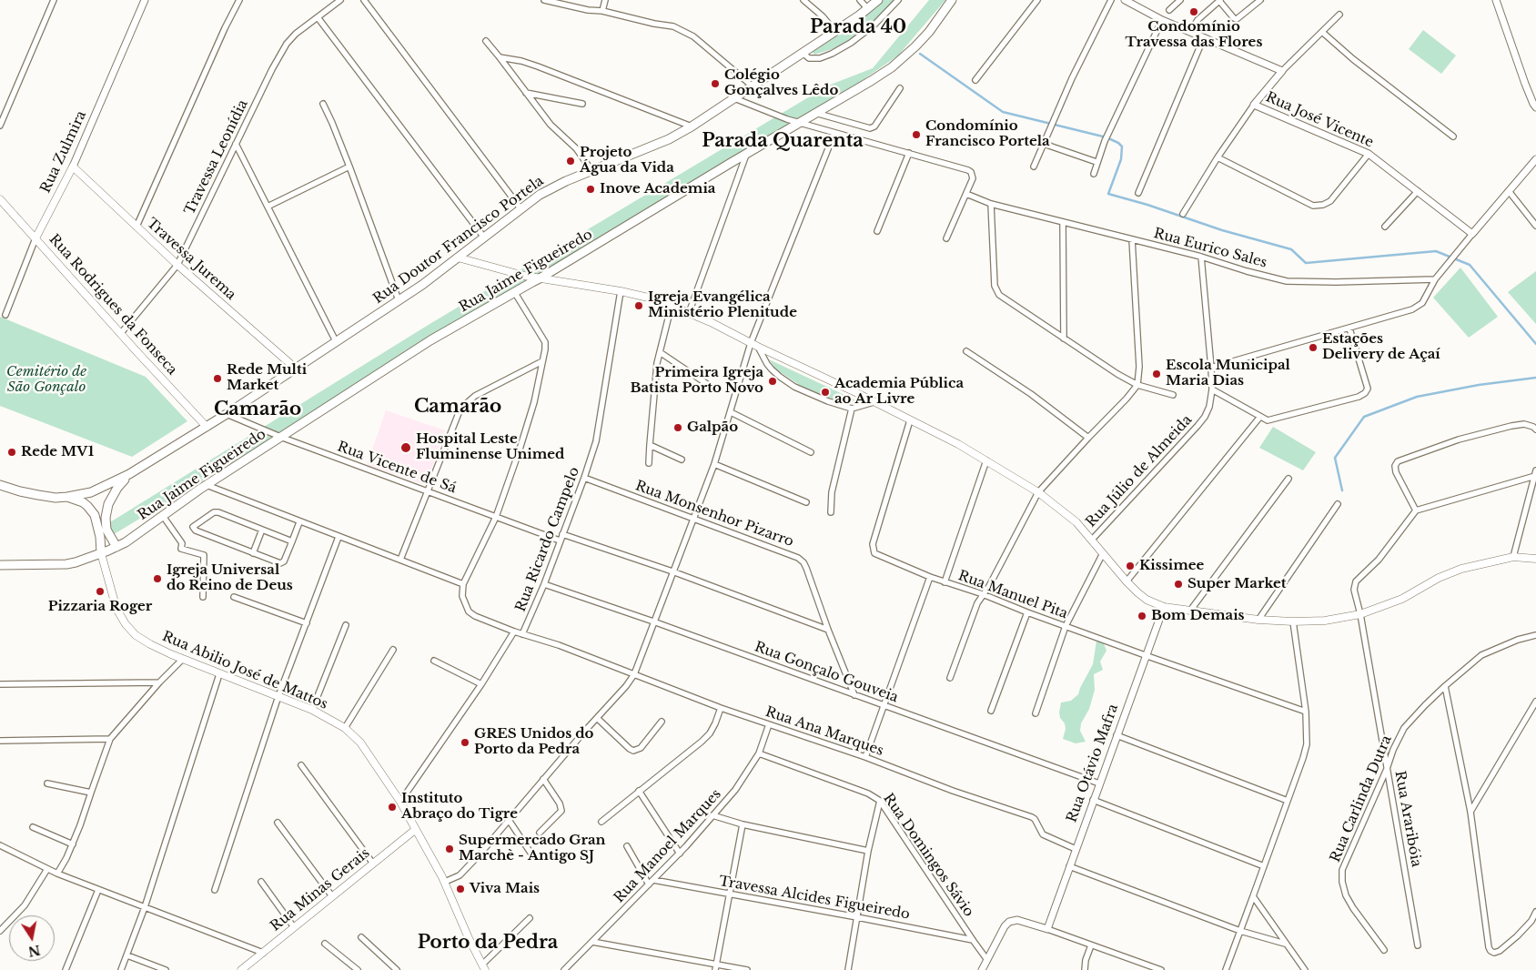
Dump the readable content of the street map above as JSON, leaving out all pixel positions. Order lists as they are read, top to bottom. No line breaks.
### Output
{"streets":{"main road":["Rua Zulmira","Rua Doutor Francisco Portela","Travessa Jurema","Rua Jaime Figueiredo","Rua Rodrigues da Fonseca","Rua Abilio José de Mattos","Rua Minas Gerais"],"street":["Rua José Vicente","Travessa Leonídia","Rua Eurico Sales","Rua Vicente de Sá","Rua Júlio de Almeida","Rua Monsenhor Pizarro","Rua Ricardo Campelo","Rua Manuel Pita","Rua Gonçalo Gouveia","Rua Ana Marques","Rua Otávio Mafra","Rua Carlinda Dutra","Rua Araribóia","Rua Manoel Marques","Rua Domingos Sávio","Travessa Alcides Figueiredo"]},"crossings":[["Rua Zulmira","Travessa Jurema"],["Rua Zulmira","Rua Rodrigues da Fonseca"],["Travessa Leonídia","Travessa Jurema"],["Travessa Leonídia","Rua Rodrigues da Fonseca"],["Rua Doutor Francisco Portela","Travessa Jurema"],["Rua Doutor Francisco Portela","Rua Rodrigues da Fonseca"],["Rua Doutor Francisco Portela","Rua Vicente de Sá"],["Rua Eurico Sales","Rua Júlio de Almeida"],["Rua Jaime Figueiredo","Rua Vicente de Sá"],["Rua Jaime Figueiredo","Rua Abilio José de Mattos"],["Rua Vicente de Sá","Rua Ricardo Campelo"],["Rua Monsenhor Pizarro","Rua Ricardo Campelo"],["Rua Monsenhor Pizarro","Rua Gonçalo Gouveia"],["Rua Ricardo Campelo","Rua Gonçalo Gouveia"],["Rua Ricardo Campelo","Rua Ana Marques"],["Rua Manuel Pita","Rua Otávio Mafra"],["Rua Abilio José de Mattos","Rua Minas Gerais"],["Rua Gonçalo Gouveia","Rua Otávio Mafra"],["Rua Ana Marques","Rua Otávio Mafra"],["Rua Ana Marques","Rua Manoel Marques"],["Rua Carlinda Dutra","Rua Araribóia"],["Rua Manoel Marques","Rua Domingos Sávio"],["Rua Manoel Marques","Travessa Alcides Figueiredo"],["Rua Domingos Sávio","Travessa Alcides Figueiredo"]],"districts":["Parada 40","Parada Quarenta","Camarão","Camarão","Porto da Pedra"],"parks":["Cemitério de São Gonçalo"],"places":["Condomínio Travessa das Flores","Colégio Gonçalves Lêdo","Condomínio Francisco Portela","Projeto Água da Vida","Inove Academia","Igreja Evangélica Ministério Plenitude","Estações Delivery de Açaí","Escola Municipal Maria Dias","Rede Multi Market","Primeira Igreja Batista Porto Novo","Academia Pública ao Ar Livre","Galpão","Hospital Leste Fluminense Unimed","Rede MV1","Kissimee","Igreja Universal do Reino de Deus","Super Market","Pizzaria Roger","Bom Demais","GRES Unidos do Porto da Pedra","Instituto Abraço do Tigre","Supermercado Gran Marchè - Antigo SJ","Viva Mais"],"north":"bottom"}
